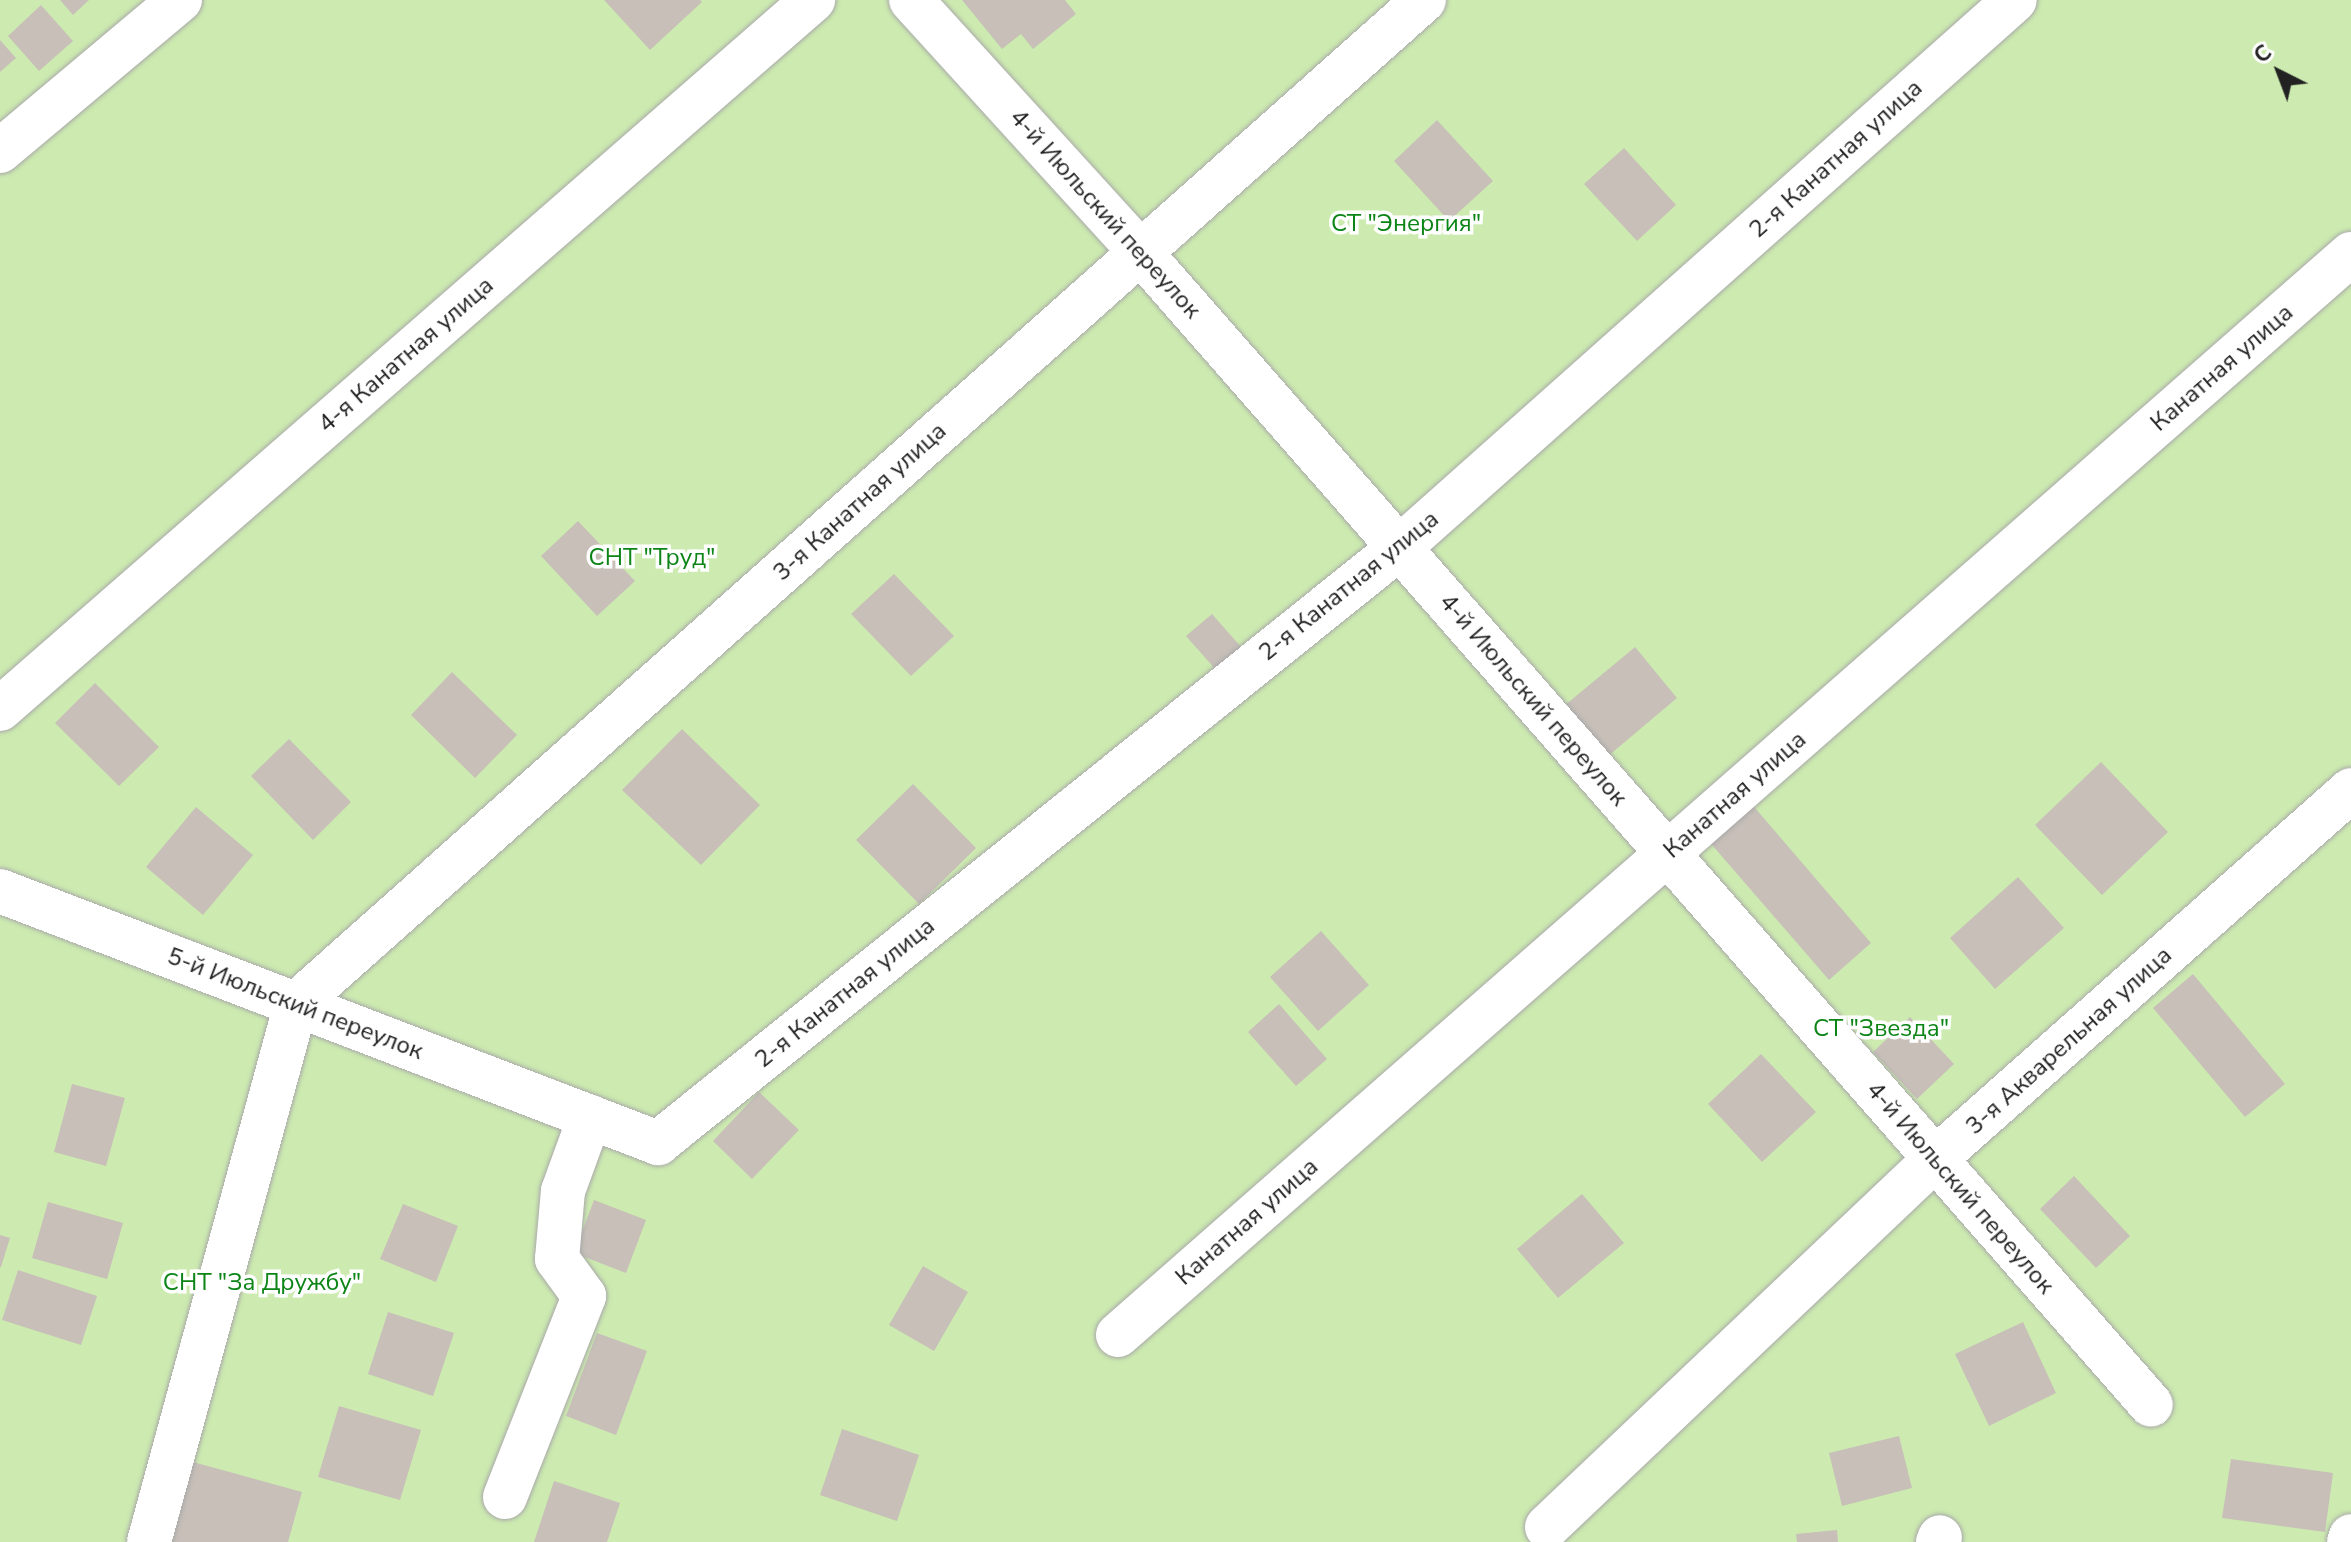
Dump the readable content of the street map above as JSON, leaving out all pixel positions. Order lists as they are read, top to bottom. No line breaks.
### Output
{"streets":{"lane":["2-я Канатная улица","4-й Июльский переулок","4-я Канатная улица","Канатная улица","3-я Канатная улица","5-й Июльский переулок","3-я Акварельная улица"]},"crossings":[["2-я Канатная улица","4-й Июльский переулок"],["2-я Канатная улица","5-й Июльский переулок"],["4-й Июльский переулок","Канатная улица"],["4-й Июльский переулок","3-я Канатная улица"],["4-й Июльский переулок","3-я Акварельная улица"],["3-я Канатная улица","5-й Июльский переулок"]],"parks":["СТ \"Энергия\"","СНТ \"Труд\"","СТ \"Звезда\"","СНТ \"За Дружбу\""],"north":"top left"}
